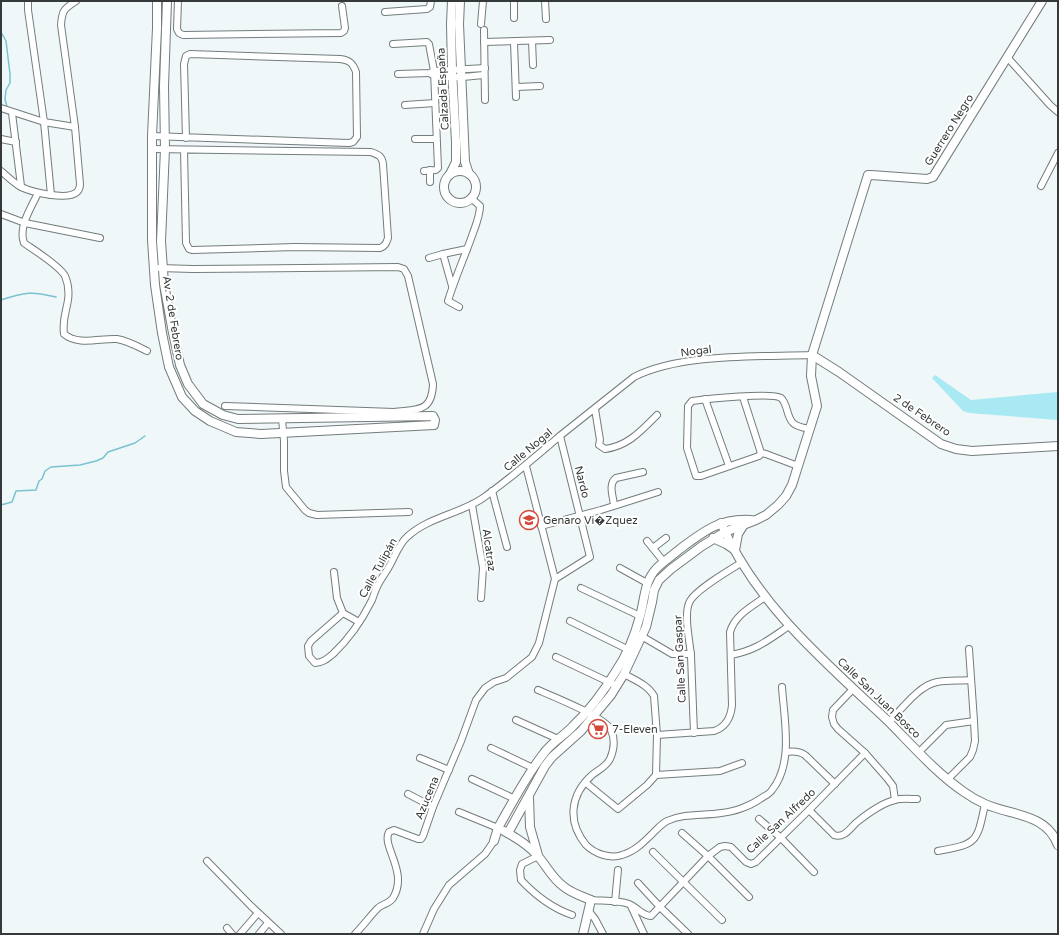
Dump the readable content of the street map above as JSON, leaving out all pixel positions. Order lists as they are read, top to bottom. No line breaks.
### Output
{"streets":{"street":["Calzada España","Guerrero Negro","Av. 2 de Febrero","Nogal","2 de Febrero","Calle Nogal","Nardo","Alcatraz","Calle Tulipán","Calle San Gaspar","Calle San Juan Bosco","Azucena","Calle San Alfredo"]},"crossings":[["Guerrero Negro","Nogal"],["Guerrero Negro","2 de Febrero"],["Nogal","2 de Febrero"],["Nogal","Calle Nogal"],["Calle Nogal","Nardo"],["Calle Nogal","Alcatraz"],["Calle Nogal","Calle Tulipán"],["Nardo","Azucena"],["Alcatraz","Calle Tulipán"],["Calle San Gaspar","Calle San Juan Bosco"]],"places":{"school or university":["Genaro Vi�Zquez"],"supermarket":["7-Eleven"]}}
